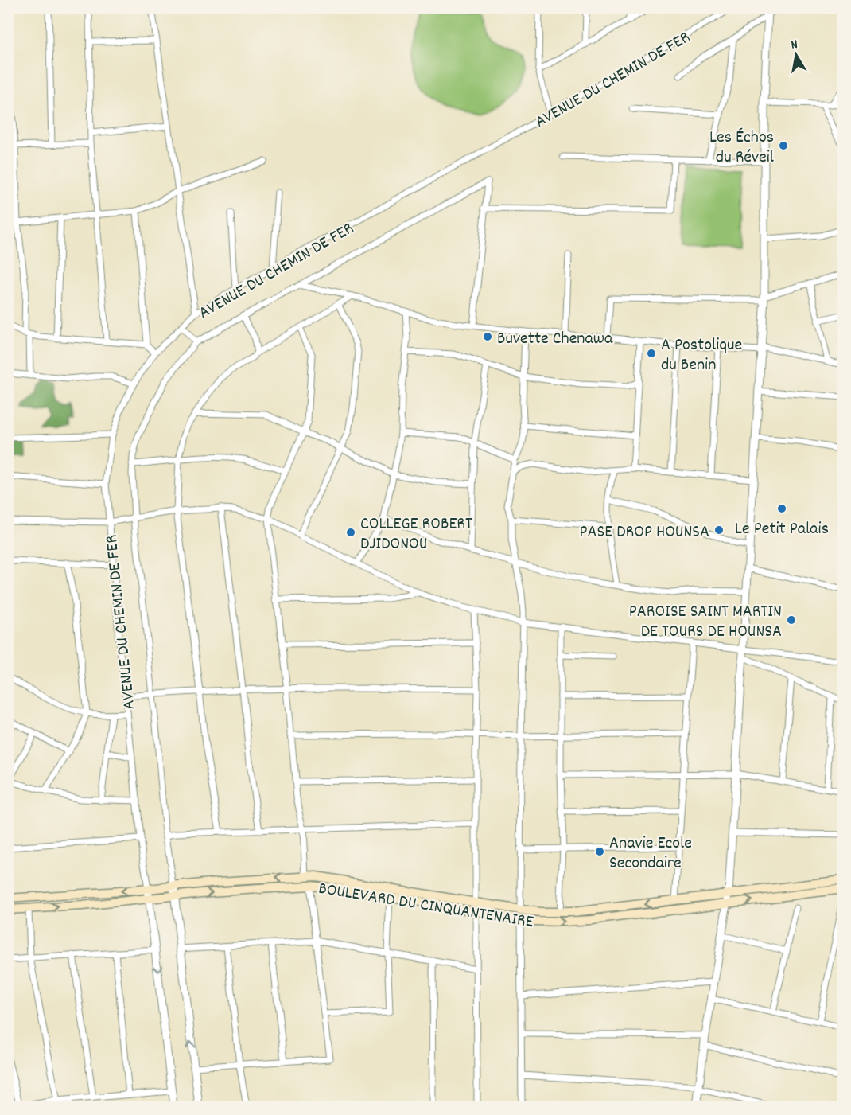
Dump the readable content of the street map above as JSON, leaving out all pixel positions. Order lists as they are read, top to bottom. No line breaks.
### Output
{"streets":{"main road":["BOULEVARD DU CINQUANTENAIRE"],"street":["AVENUE DU CHEMIN DE FER"]},"crossings":[["AVENUE DU CHEMIN DE FER","BOULEVARD DU CINQUANTENAIRE"]],"places":["Les Échos du Réveil","Buvette Chenawa","A Postolique du Benin","Le Petit Palais","PASE DROP HOUNSA","COLLEGE ROBERT DJIDONOU","PAROISE SAINT MARTIN DE TOURS DE HOUNSA","Anavie Ecole Secondaire"],"north":"top"}
